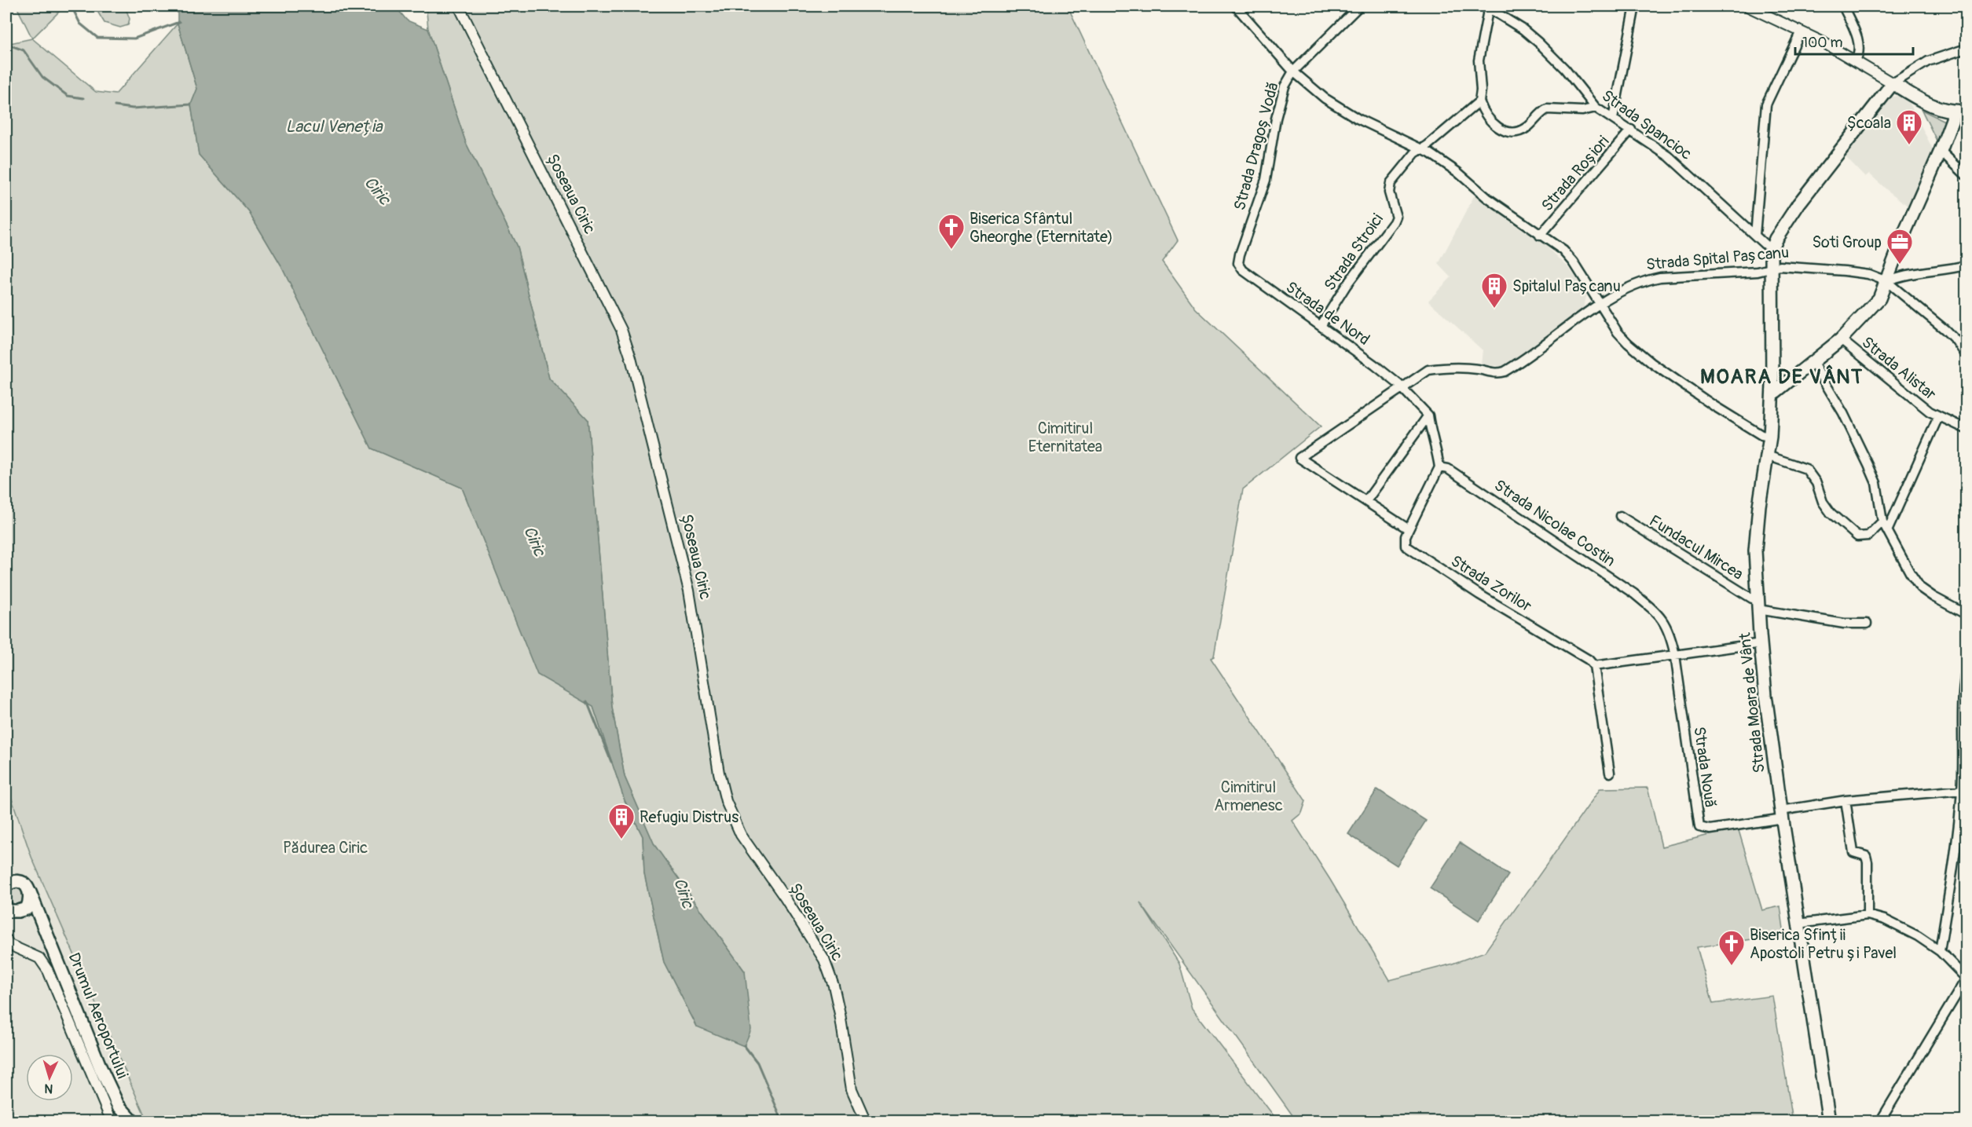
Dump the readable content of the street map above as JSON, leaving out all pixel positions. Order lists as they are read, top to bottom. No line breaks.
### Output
{"streets":{"main road":["Strada Moara de Vânt","Drumul Aeroportului"],"street":["Strada Spancioc","Strada Dragoș Vodă","Strada Roșiori","Șoseaua Ciric","Strada Stroici","Strada Spital Pașcanu","Strada de Nord","Strada Alistar","Strada Nicolae Costin","Fundacul Mircea","Strada Zorilor","Strada Nouă"]},"crossings":[["Strada Spancioc","Strada Roșiori"],["Strada Spancioc","Strada Moara de Vânt"],["Strada Dragoș Vodă","Strada de Nord"],["Strada Stroici","Strada de Nord"],["Strada Spital Pașcanu","Strada de Nord"],["Strada Spital Pașcanu","Strada Moara de Vânt"],["Strada Nicolae Costin","Strada Nouă"],["Fundacul Mircea","Strada Moara de Vânt"],["Strada Moara de Vânt","Strada Nouă"]],"districts":["MOARA DE VÂNT"],"water":["Lacul Veneția","Ciric"],"parks":["Cimitirul Eternitatea","Cimitirul Armenesc","Pădurea Ciric"],"places":{"building":["Școala","Spitalul Pașcanu","Refugiu Distrus"],"church":["Biserica Sfântul Gheorghe (Eternitate)","Biserica Sfinții Apostoli Petru și Pavel"],"office":["Soti Group"]},"scale_bar":"100 m","north":"bottom"}
